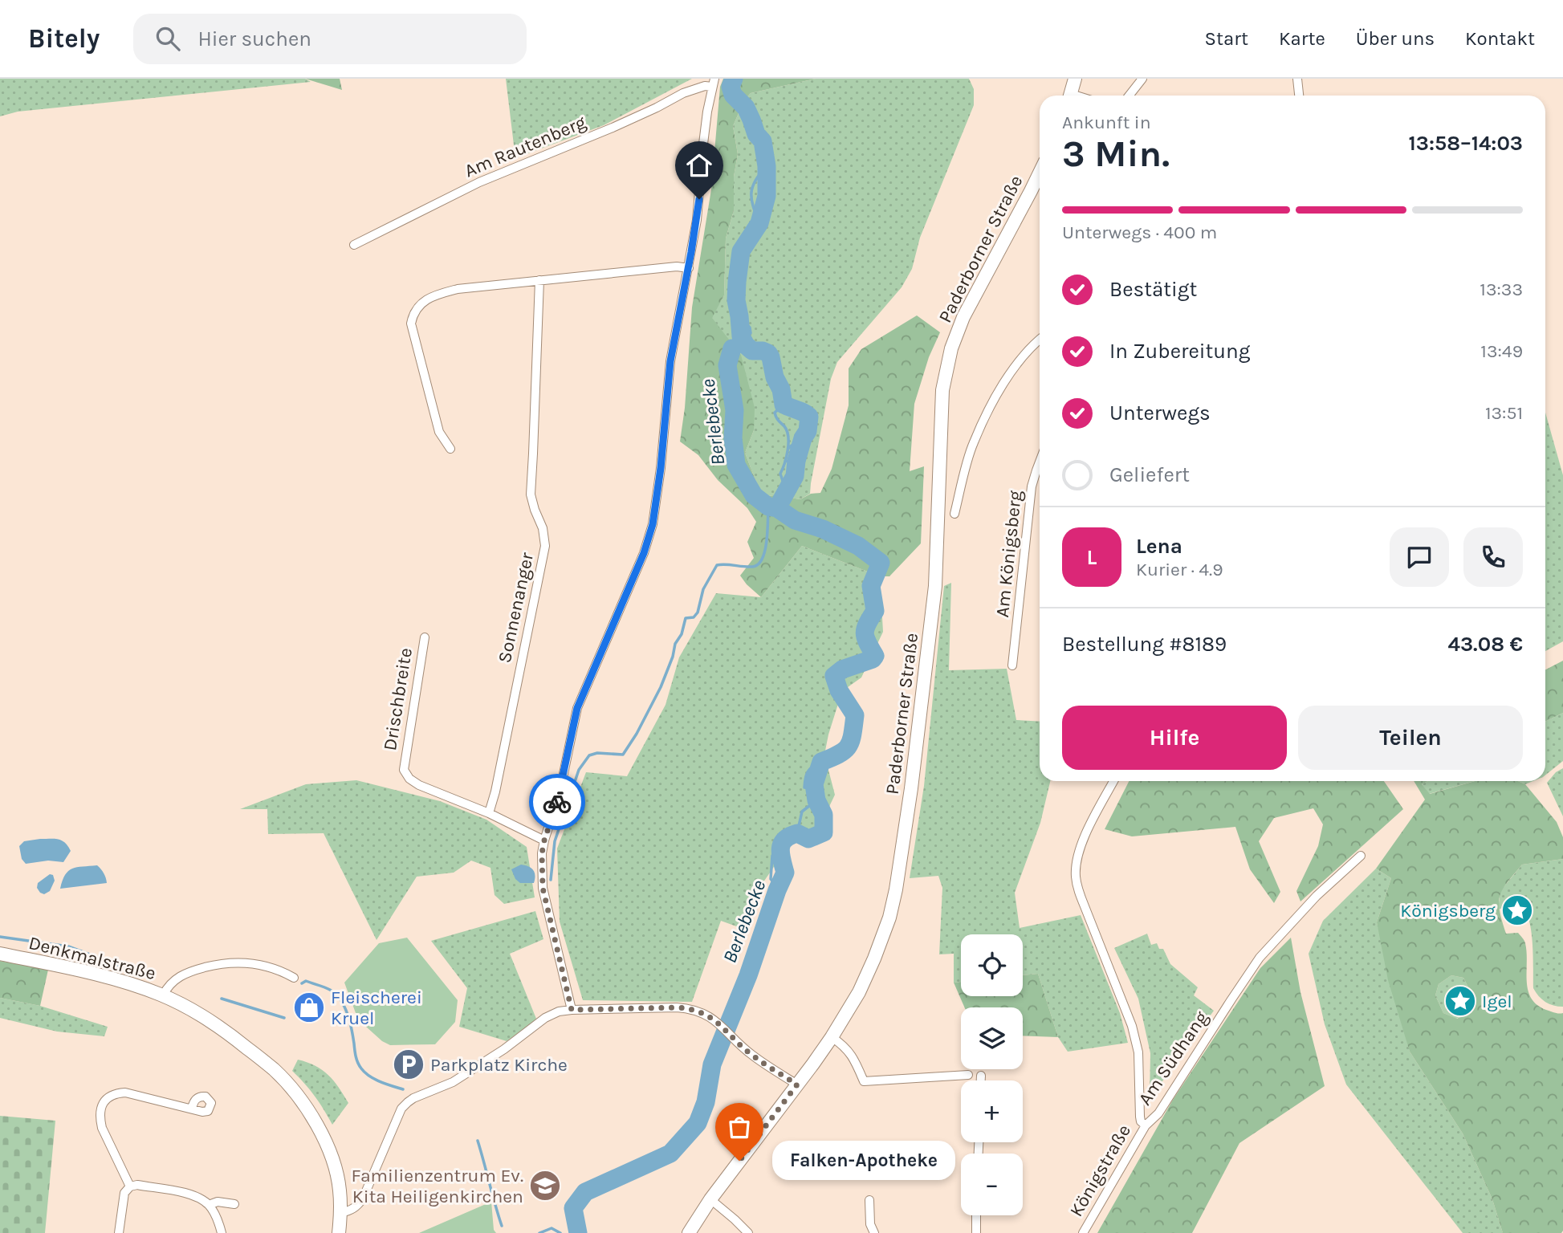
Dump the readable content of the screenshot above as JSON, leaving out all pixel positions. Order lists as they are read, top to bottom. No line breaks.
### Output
{"streets":{"main road":["Paderborner Straße","Denkmalstraße"],"street":["Am Rautenberg","Am Königsberg","Sonnenanger","Drischbreite","Am Südhang","Königstraße"]},"crossings":[["Sonnenanger","Drischbreite"],["Am Südhang","Königstraße"]],"water":["Berlebecke"],"places":{"place":["Königsberg","Igel"],"shop":["Fleischerei Kruel"],"parking":["Parkplatz Kirche"],"other":["Falken-Apotheke"],"school or university":["Familienzentrum Ev. Kita Heiligenkirchen"]},"page":{"header":"Bitely","search":"Hier suchen","nav":["Start","Karte","Über uns","Kontakt"],"heading":["3 Min.","Ankunft in","13:58–14:03"],"panel":["Lena","Kurier · 4.9","Bestellung #8189","43.08 €"],"bar":"Unterwegs · 400 m","list":[["Bestätigt","13:33"],["In Zubereitung","13:49"],["Unterwegs","13:51"],"Geliefert"],"round":"L","buttons":["Hilfe","Teilen"],"map_buttons":["+","−"],"bubble":"Falken-Apotheke"}}
